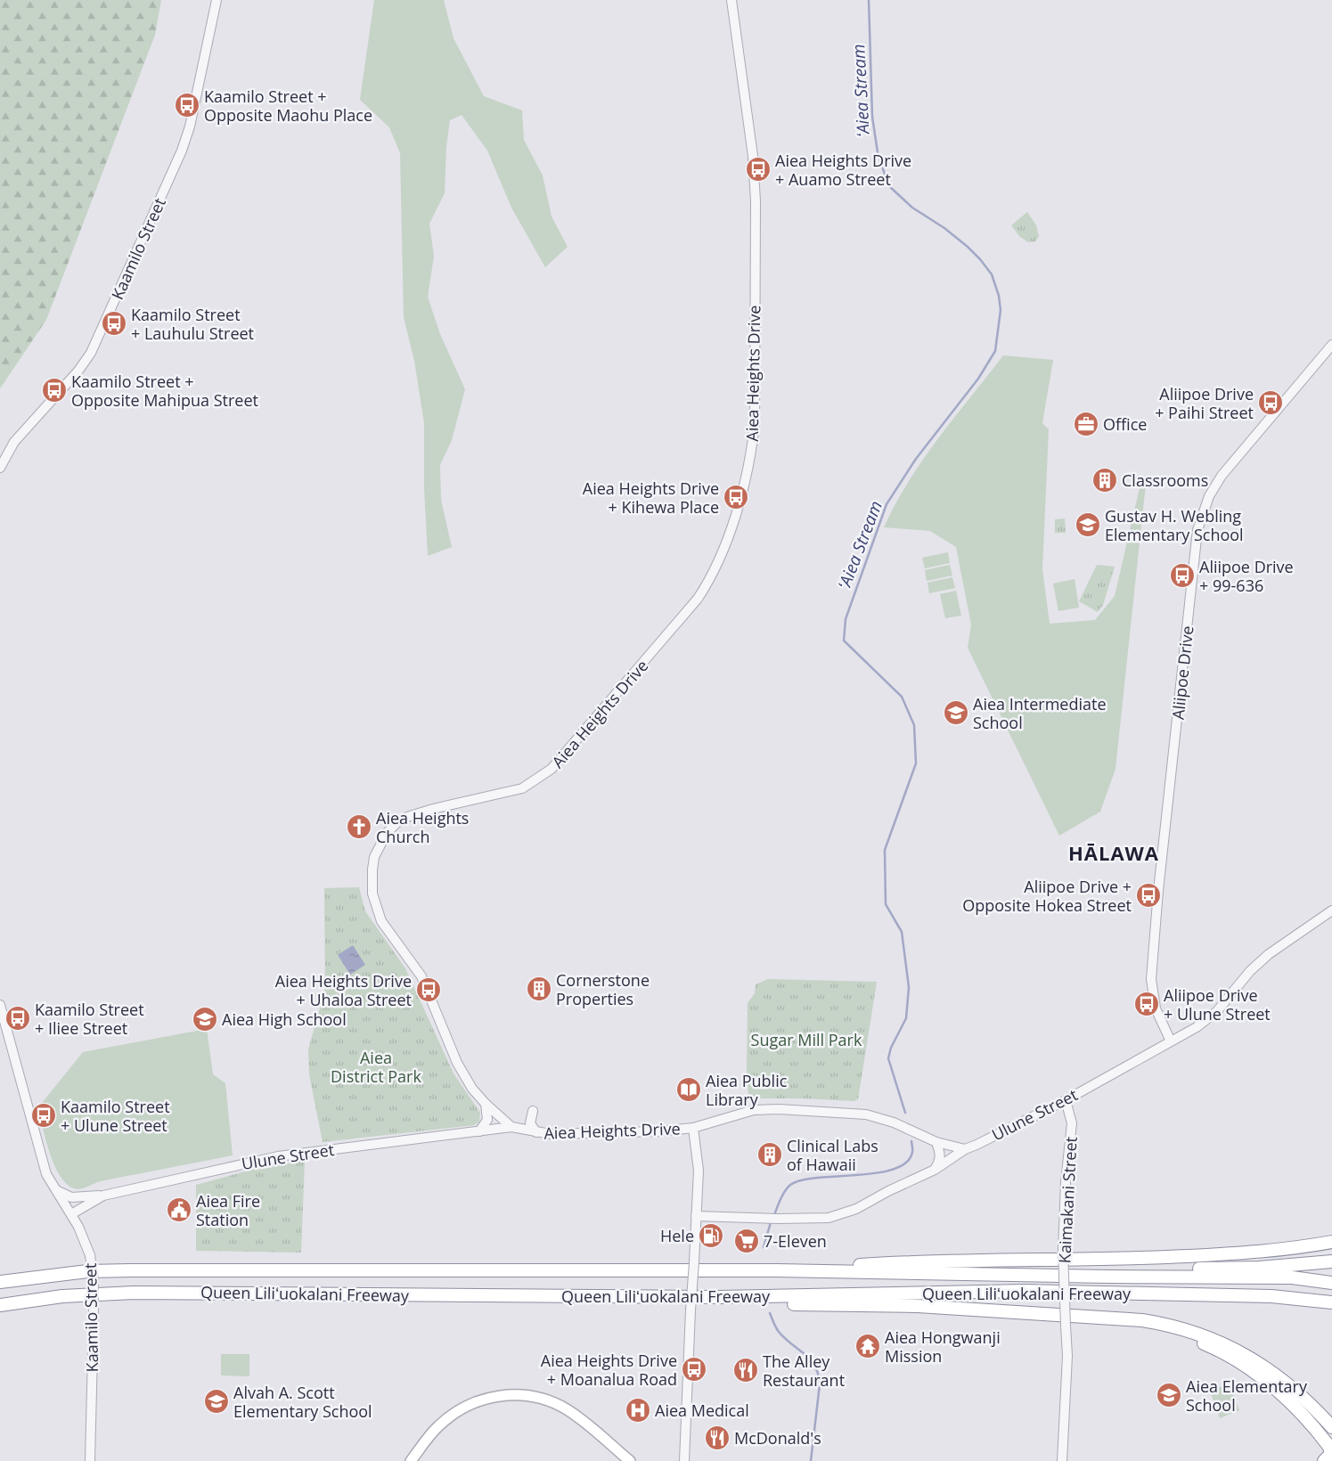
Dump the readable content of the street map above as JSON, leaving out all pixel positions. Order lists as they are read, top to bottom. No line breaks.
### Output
{"streets":{"highway":["Queen Liliʻuokalani Freeway"],"street":["Kaamilo Street","Aiea Heights Drive","Aliipoe Drive","Ulune Street","Kaimakani Street"]},"crossings":[["Kaamilo Street","Ulune Street"],["Aiea Heights Drive","Ulune Street"],["Aliipoe Drive","Ulune Street"],["Ulune Street","Kaimakani Street"]],"districts":["HĀLAWA"],"water":["ʻAiea Stream"],"parks":["Sugar Mill Park","Aiea District Park"],"places":{"bus stop":["Kaamilo Street + Opposite Maohu Place","Aiea Heights Drive + Auamo Street","Kaamilo Street + Lauhulu Street","Kaamilo Street + Opposite Mahipua Street","Aliipoe Drive + Paihi Street","Aiea Heights Drive + Kihewa Place","Aliipoe Drive + 99-636","Aliipoe Drive + Opposite Hokea Street","Aiea Heights Drive + Uhaloa Street","Aliipoe Drive + Ulune Street","Kaamilo Street + Iliee Street","Kaamilo Street + Ulune Street","Aiea Heights Drive + Moanalua Road"],"office":["Office"],"building":["Classrooms","Cornerstone Properties","Clinical Labs of Hawaii"],"school or university":["Gustav H. Webling Elementary School","Aiea Intermediate School","Aiea High School","Aiea Elementary School","Alvah A. Scott Elementary School"],"church":["Aiea Heights Church"],"library":["Aiea Public Library"],"public building":["Aiea Fire Station"],"fuel station":["Hele"],"supermarket":["7-Eleven"],"temple":["Aiea Hongwanji Mission"],"restaurant":["The Alley Restaurant","McDonald's"],"hospital":["Aiea Medical"]}}
